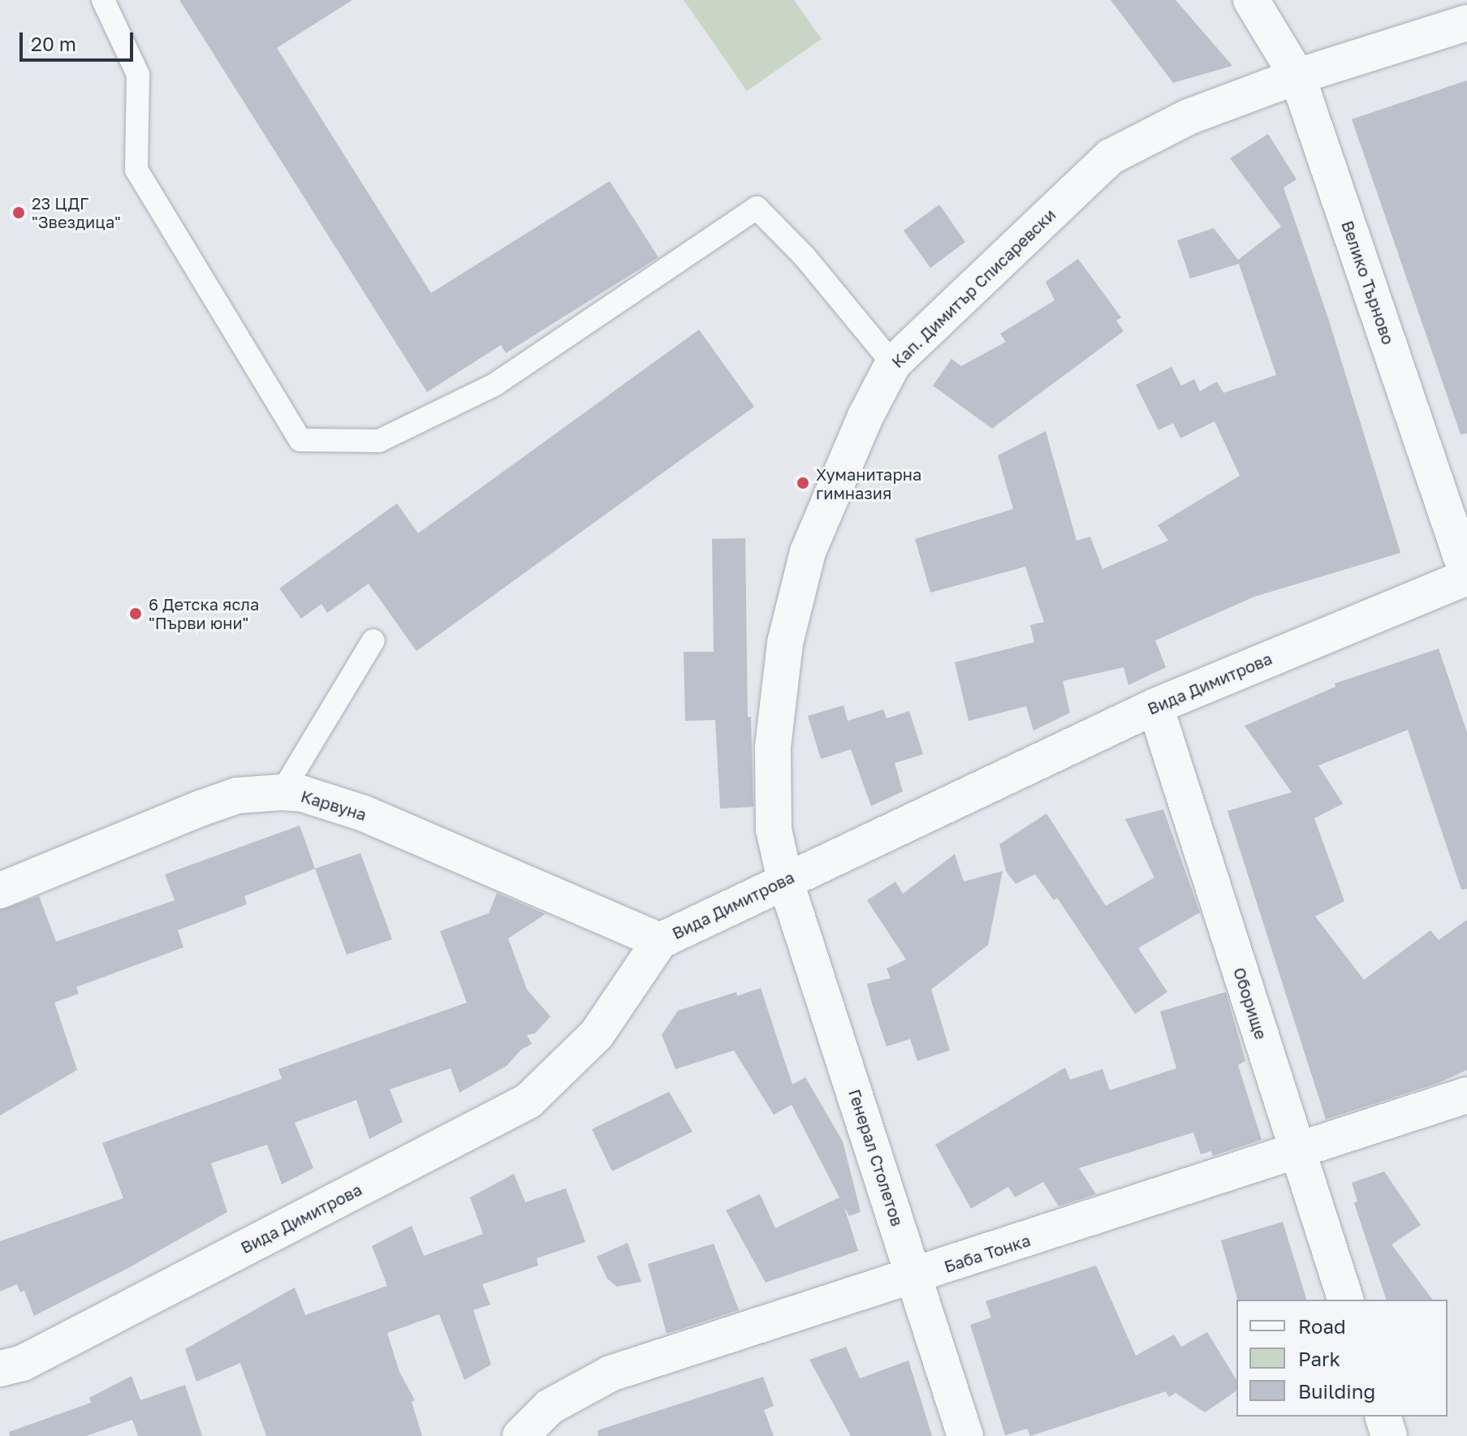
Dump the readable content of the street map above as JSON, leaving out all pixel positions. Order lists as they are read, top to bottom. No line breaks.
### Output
{"streets":{"street":["Велико Търново","Кап. Димитър Списаревски","Вида Димитрова","Карвуна","Оборище","Генерал Столетов","Баба Тонка"]},"crossings":[["Велико Търново","Кап. Димитър Списаревски"],["Велико Търново","Вида Димитрова"],["Кап. Димитър Списаревски","Вида Димитрова"],["Кап. Димитър Списаревски","Генерал Столетов"],["Вида Димитрова","Карвуна"],["Вида Димитрова","Оборище"],["Вида Димитрова","Генерал Столетов"],["Оборище","Баба Тонка"],["Генерал Столетов","Баба Тонка"]],"places":["23 ЦДГ \"Звездица\"","Хуманитарна гимназия","6 Детска ясла \"Първи юни\""],"legend":["Road","Park","Building"],"scale_bar":"20 m"}
